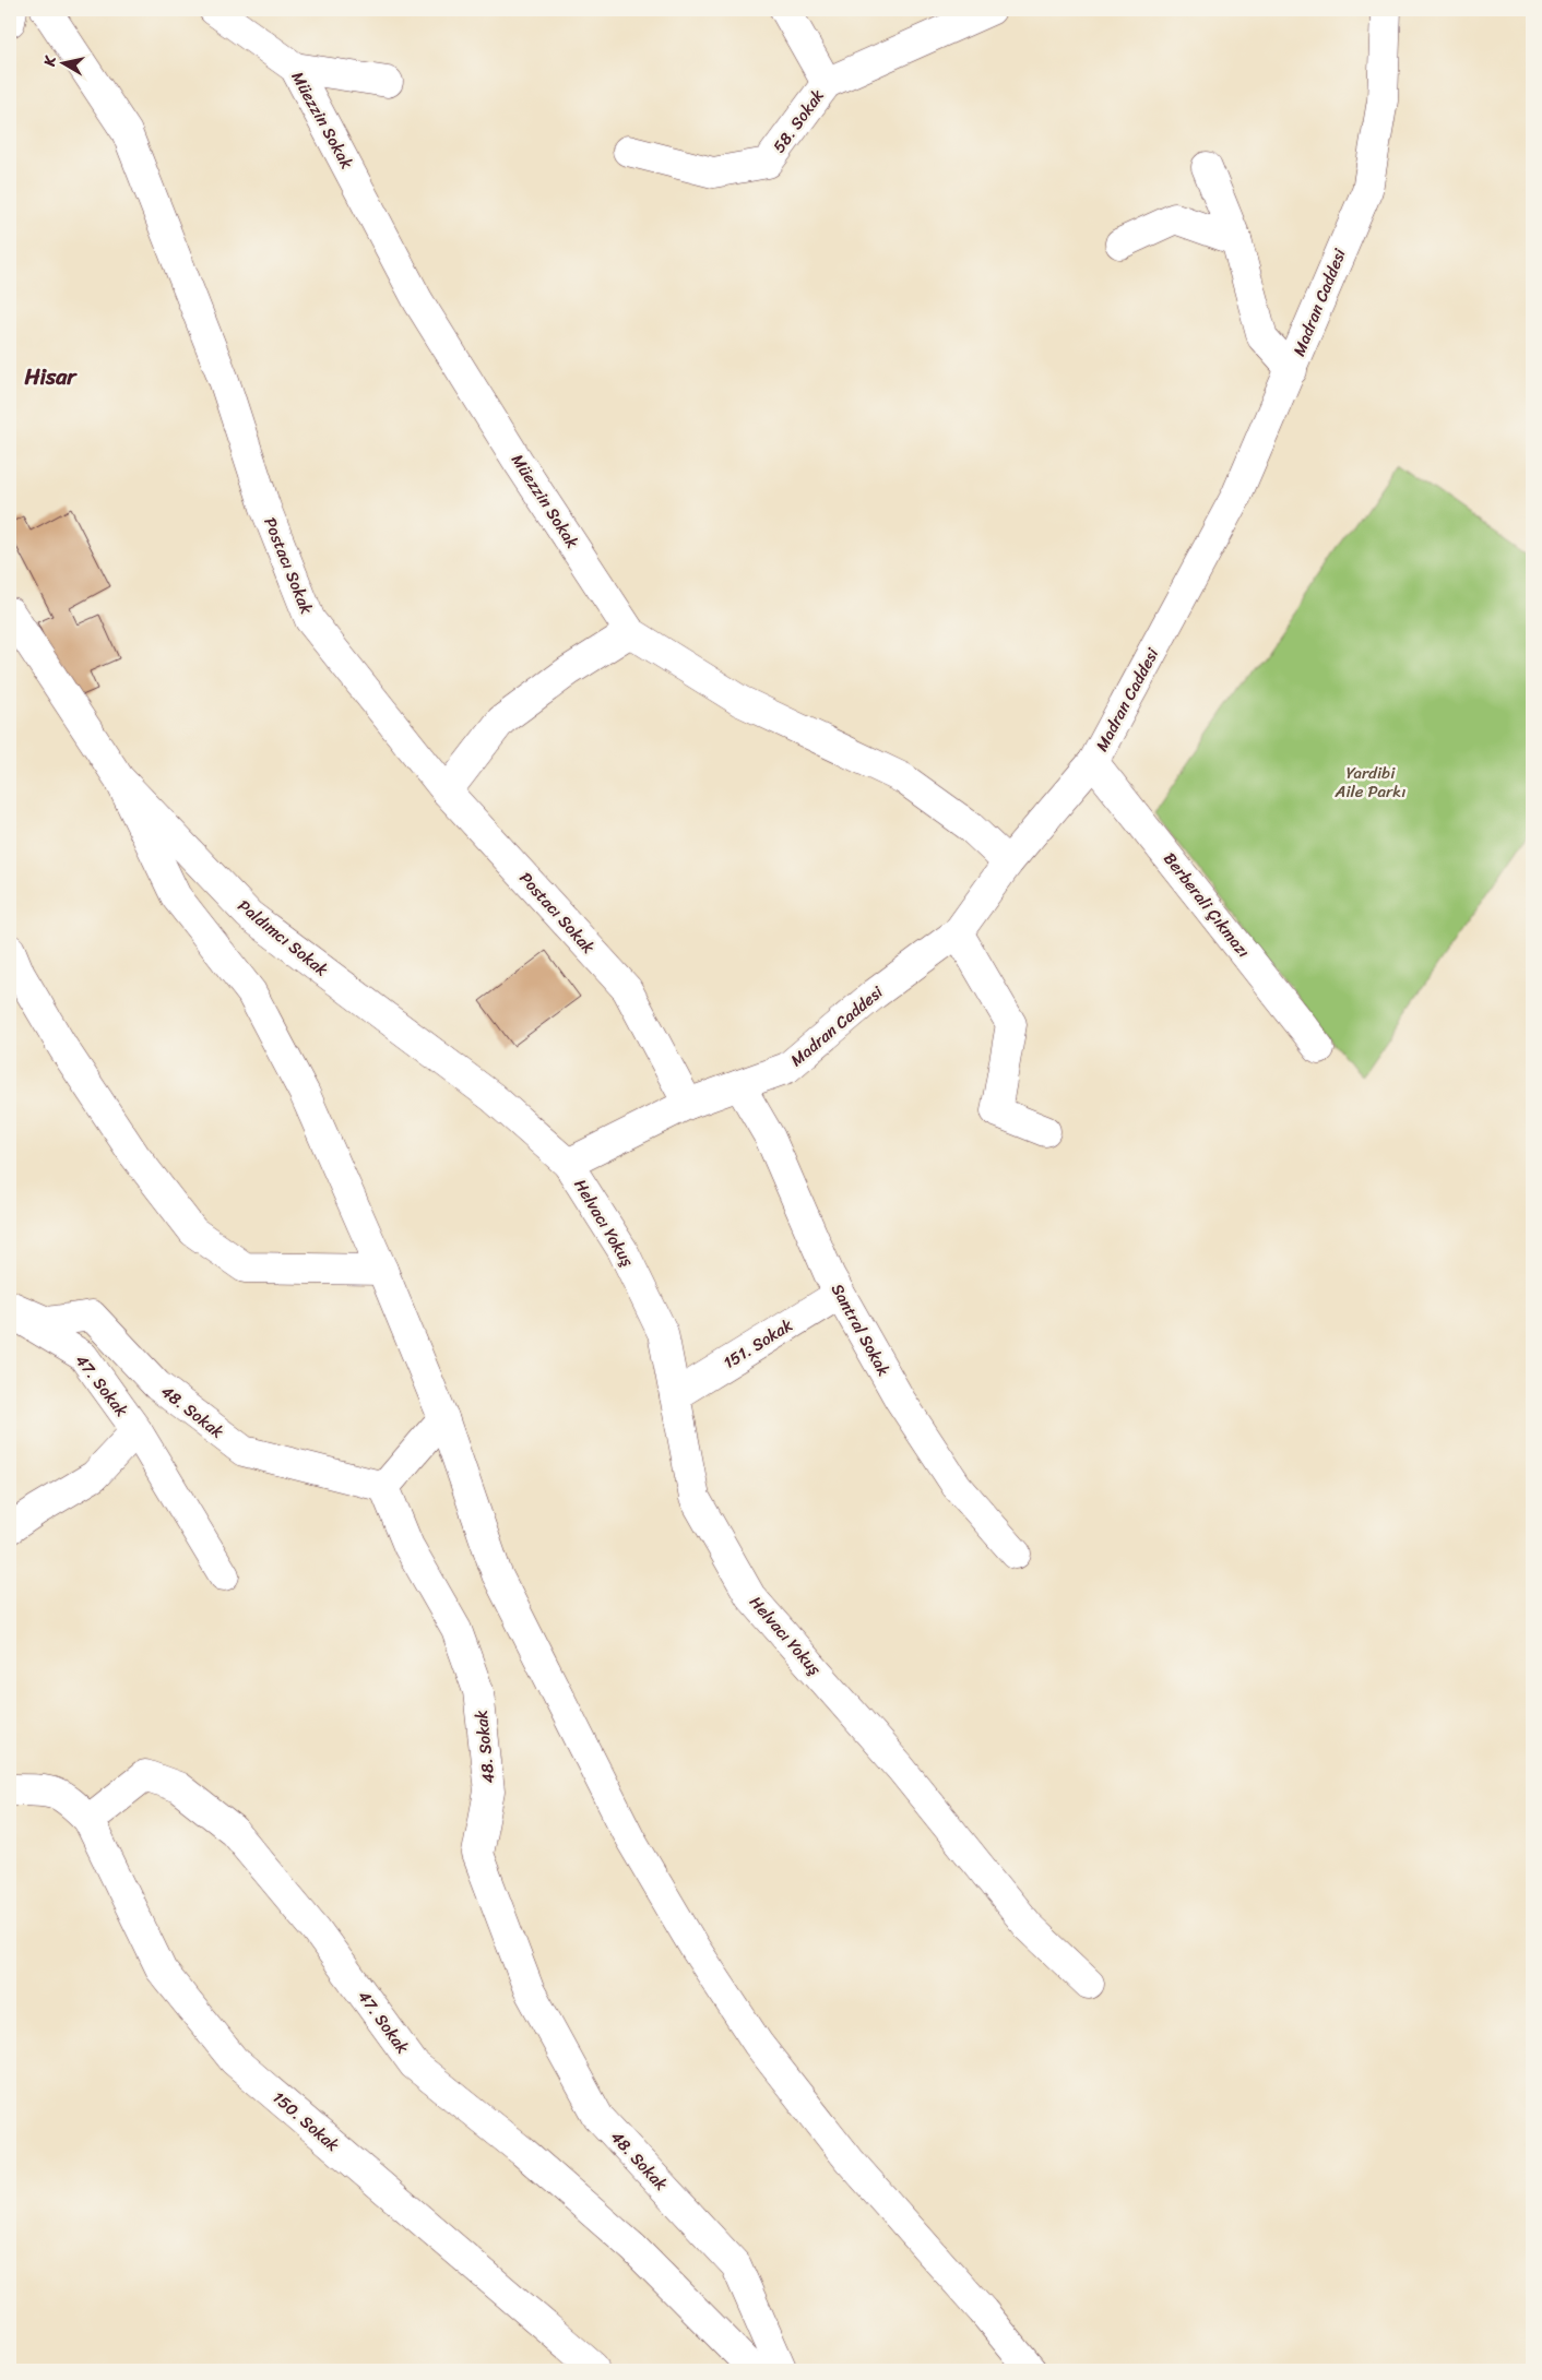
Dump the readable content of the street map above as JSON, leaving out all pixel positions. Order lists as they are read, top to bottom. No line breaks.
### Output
{"streets":{"street":["Müezzin Sokak","58. Sokak","Madran Caddesi","Postacı Sokak","Berberali Çıkmazı","Paldımcı Sokak","Helvacı Yokuş","Santral Sokak","151. Sokak","47. Sokak","48. Sokak","150. Sokak"]},"crossings":[["Müezzin Sokak","Madran Caddesi"],["Madran Caddesi","Postacı Sokak"],["Madran Caddesi","Berberali Çıkmazı"],["Madran Caddesi","Paldımcı Sokak"],["Madran Caddesi","Helvacı Yokuş"],["Madran Caddesi","Santral Sokak"],["Paldımcı Sokak","Helvacı Yokuş"],["Helvacı Yokuş","151. Sokak"],["Santral Sokak","151. Sokak"],["47. Sokak","150. Sokak"]],"districts":["Hisar"],"parks":["Yardibi Aile Parkı"],"north":"left"}
